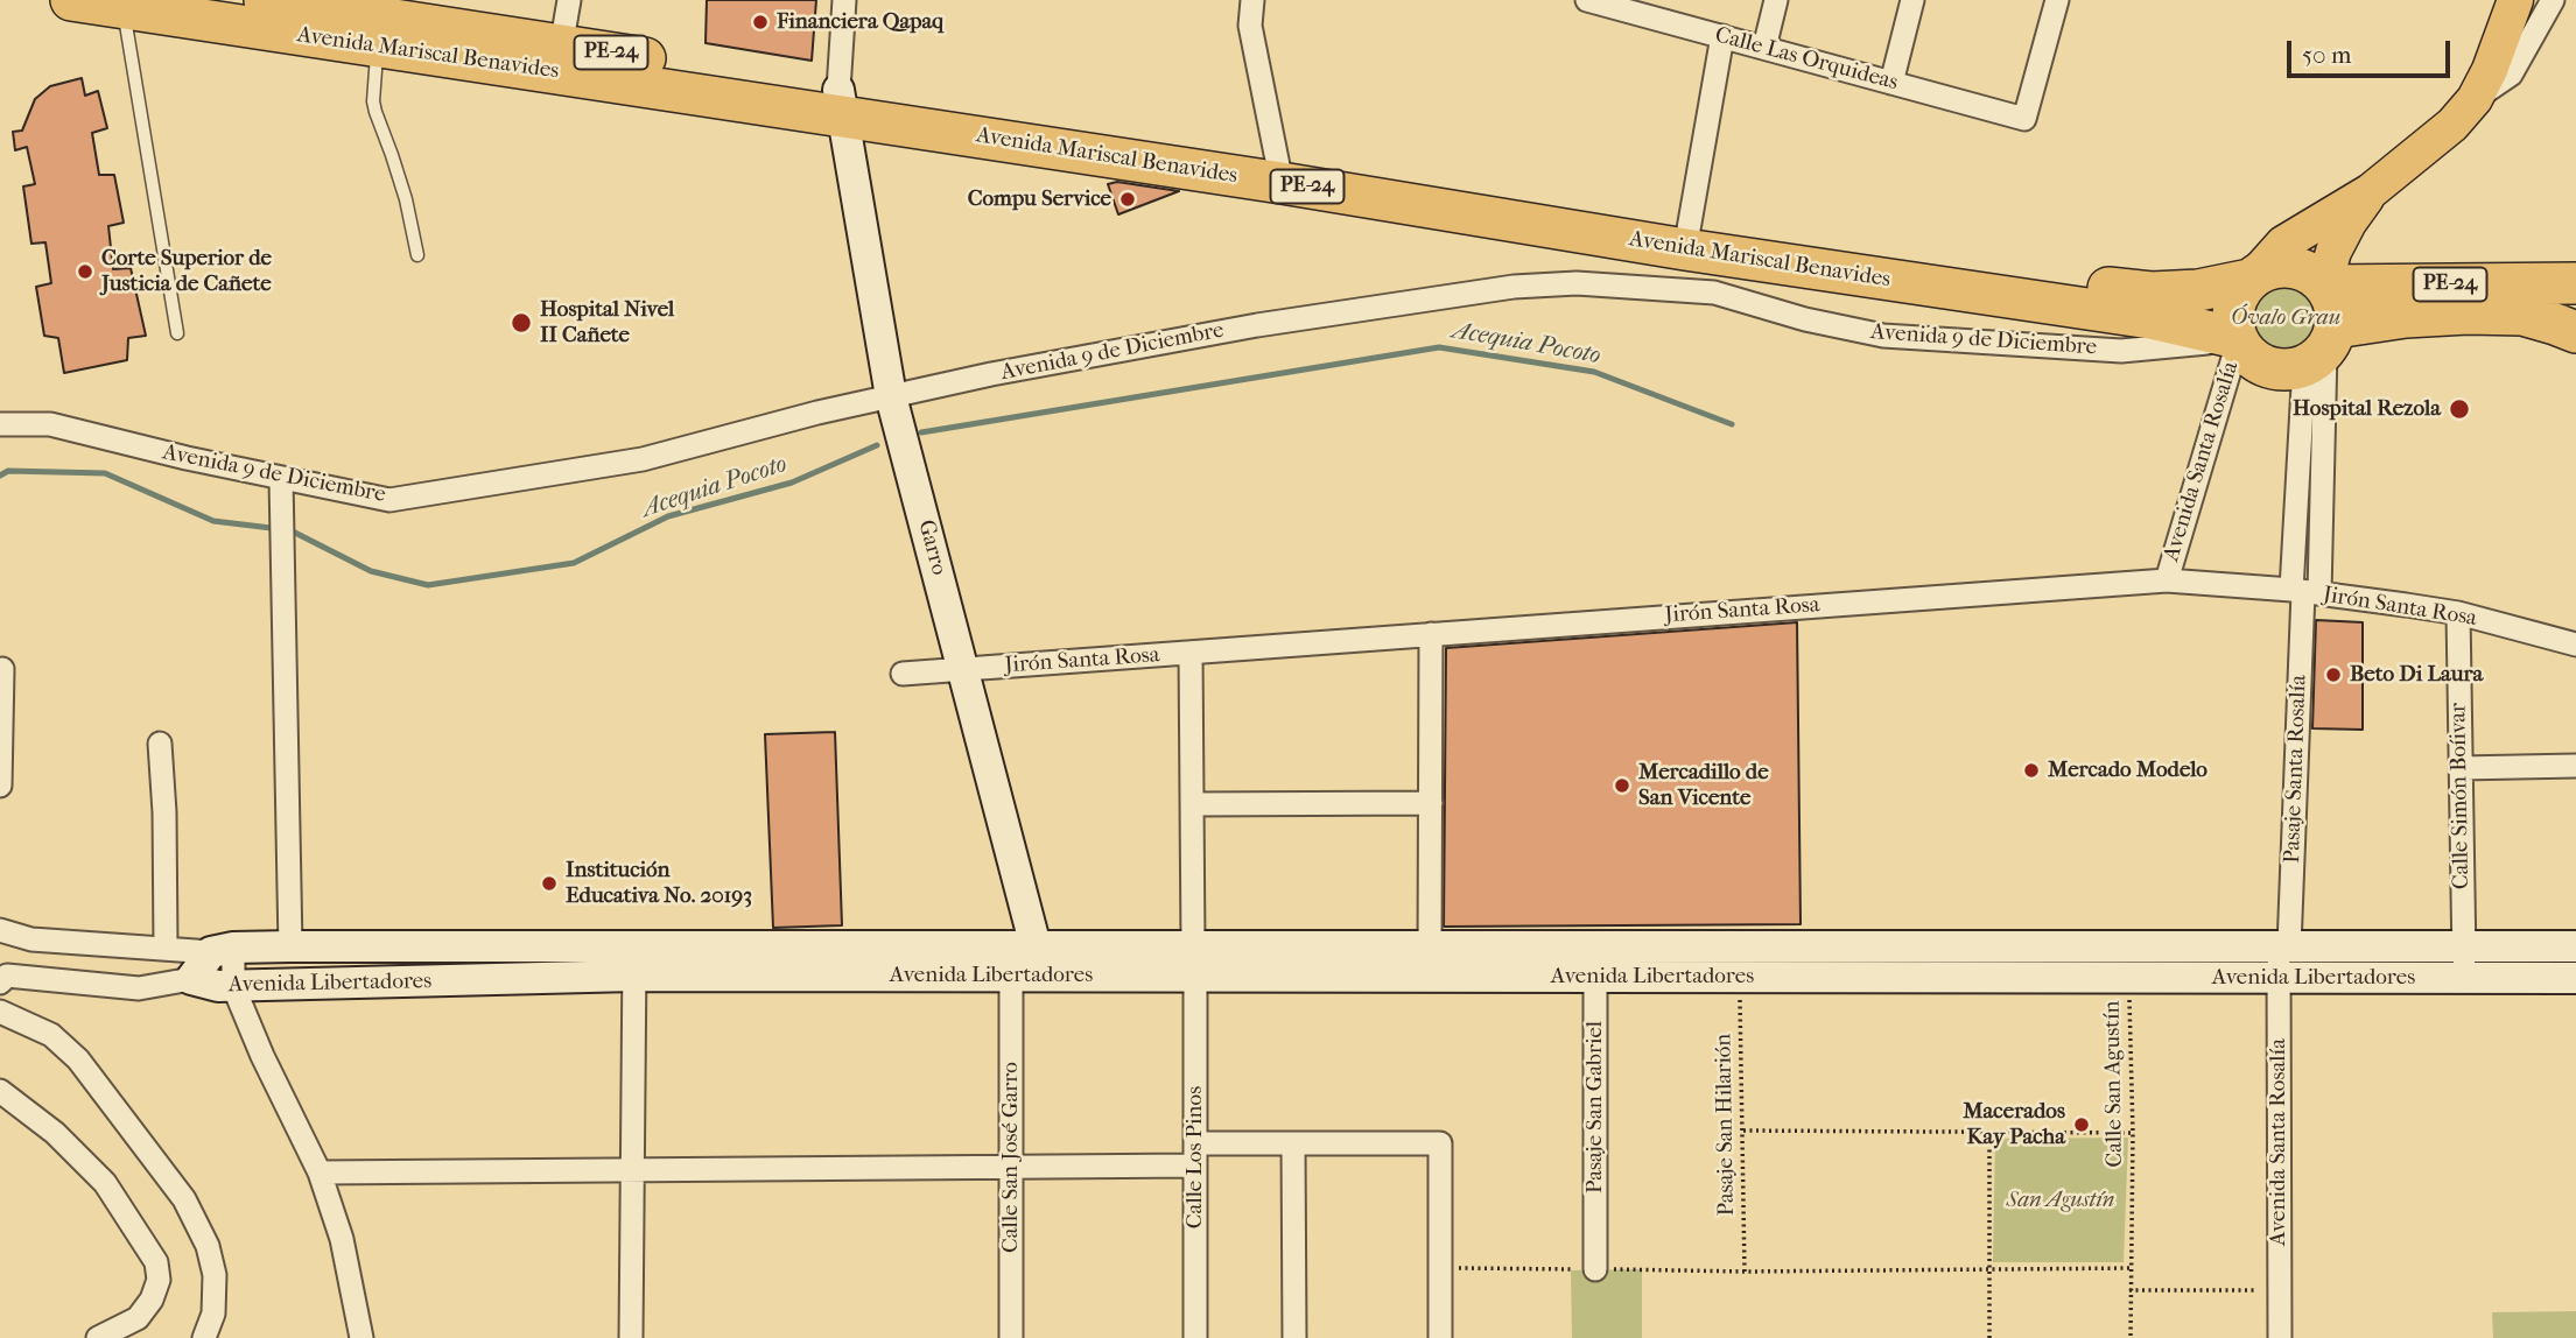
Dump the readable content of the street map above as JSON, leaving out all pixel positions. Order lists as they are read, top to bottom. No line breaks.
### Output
{"streets":{"highway":["PE-24","Avenida Mariscal Benavides"],"street":["Calle Las Orquideas","Avenida 9 de Diciembre","Avenida Santa Rosalía","Garro","Jirón Santa Rosa","Pasaje Santa Rosalía","Calle Simón Boíivar","Avenida Libertadores","Pasaje San Gabriel","Calle San José Garro","Calle Los Pinos"],"path":["Calle San Agustín","Pasaje San Hilarión"]},"crossings":[["PE-24","Avenida Mariscal Benavides"],["PE-24","Avenida 9 de Diciembre"],["PE-24","Avenida Santa Rosalía"],["Avenida Mariscal Benavides","Avenida 9 de Diciembre"],["Avenida Mariscal Benavides","Avenida Santa Rosalía"],["Avenida Mariscal Benavides","Garro"],["Avenida 9 de Diciembre","Avenida Santa Rosalía"],["Avenida 9 de Diciembre","Garro"],["Avenida Santa Rosalía","Jirón Santa Rosa"],["Avenida Santa Rosalía","Pasaje Santa Rosalía"],["Avenida Santa Rosalía","Avenida Libertadores"],["Garro","Jirón Santa Rosa"],["Garro","Avenida Libertadores"],["Garro","Calle San José Garro"],["Jirón Santa Rosa","Pasaje Santa Rosalía"],["Jirón Santa Rosa","Calle Simón Boíivar"],["Jirón Santa Rosa","Calle Los Pinos"],["Pasaje Santa Rosalía","Avenida Libertadores"],["Calle Simón Boíivar","Avenida Libertadores"],["Avenida Libertadores","Calle San Agustín"],["Avenida Libertadores","Pasaje San Gabriel"],["Avenida Libertadores","Pasaje San Hilarión"],["Avenida Libertadores","Calle San José Garro"],["Avenida Libertadores","Calle Los Pinos"]],"water":["Acequia Pocoto"],"parks":["Óvalo Grau","San Agustín"],"places":["Financiera Qapaq","Compu Service","Corte Superior de Justicia de Cañete","Hospital Nivel II Cañete","Hospital Rezola","Beto Di Laura","Mercado Modelo","Mercadillo de San Vicente","Institución Educativa No. 20193","Macerados Kay Pacha"],"scale_bar":"50 m"}
